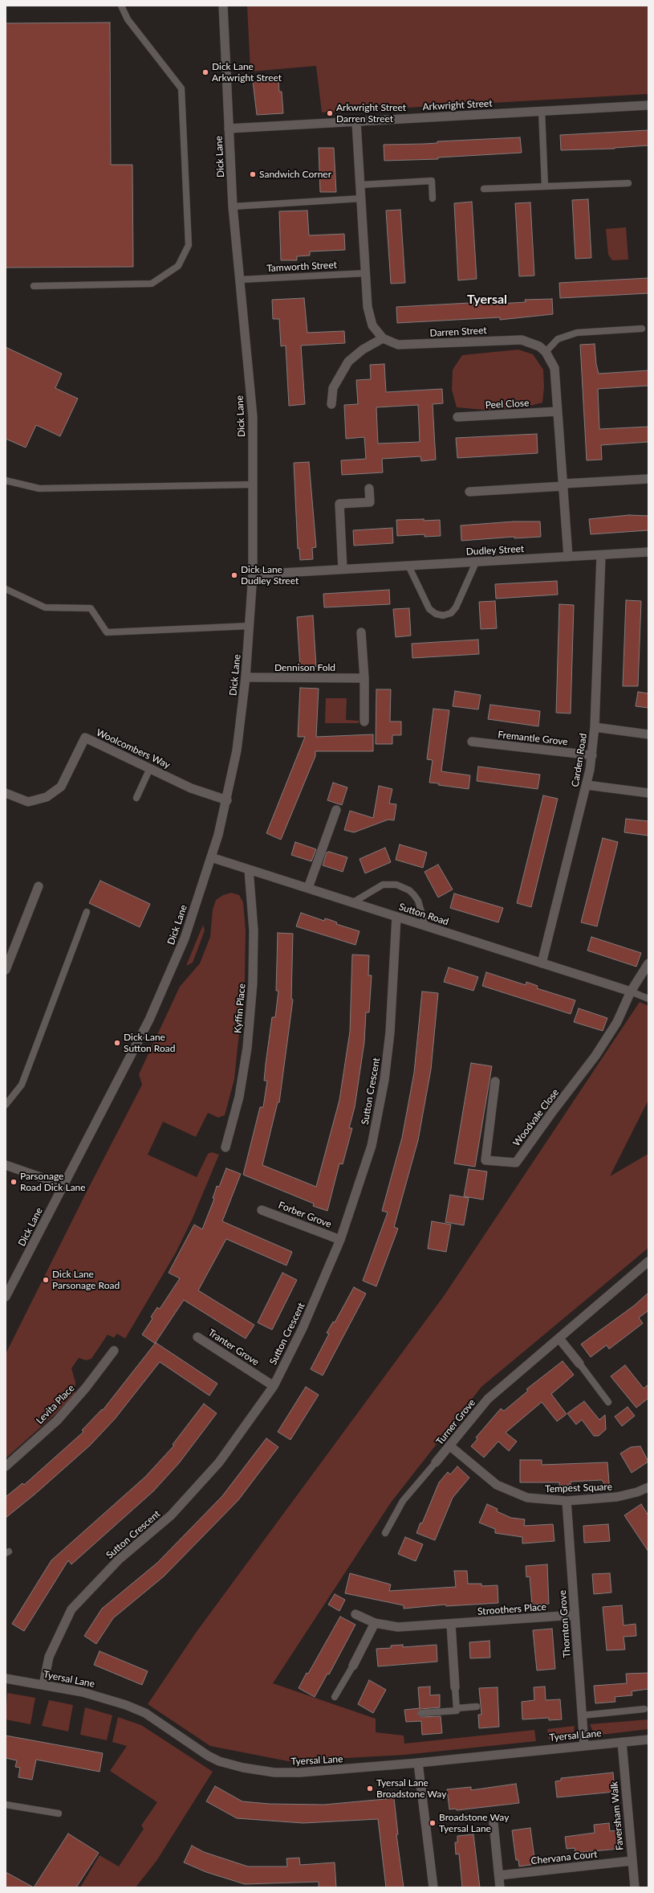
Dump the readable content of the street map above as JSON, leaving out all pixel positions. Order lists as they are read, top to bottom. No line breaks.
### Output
{"streets":{"street":["Arkwright Street","Dick Lane","Darren Street","Peel Close","Dudley Street","Dennison Fold","Fremantle Grove","Woolcombers Way","Carden Road","Sutton Road","Kyffin Place","Sutton Crescent","Woodvale Close","Forber Grove","Tranter Grove","Levita Place","Turner Grove","Tempest Square","Stroothers Place","Thornton Grove","Tyersal Lane","Faversham Walk","Chervana Court"],"lane":["Tamworth Street"]},"crossings":[["Arkwright Street","Dick Lane"],["Arkwright Street","Darren Street"],["Dick Lane","Tamworth Street"],["Dick Lane","Dudley Street"],["Dick Lane","Dennison Fold"],["Dick Lane","Woolcombers Way"],["Dick Lane","Sutton Road"],["Tamworth Street","Darren Street"],["Darren Street","Peel Close"],["Darren Street","Dudley Street"],["Dudley Street","Carden Road"],["Fremantle Grove","Carden Road"],["Carden Road","Sutton Road"],["Sutton Road","Kyffin Place"],["Sutton Road","Sutton Crescent"],["Sutton Road","Woodvale Close"],["Sutton Crescent","Forber Grove"],["Sutton Crescent","Tranter Grove"],["Sutton Crescent","Tyersal Lane"],["Turner Grove","Tempest Square"],["Tempest Square","Thornton Grove"],["Stroothers Place","Thornton Grove"],["Thornton Grove","Tyersal Lane"],["Tyersal Lane","Faversham Walk"],["Faversham Walk","Chervana Court"]],"districts":["Tyersal"],"places":["Dick Lane Arkwright Street","Arkwright Street Darren Street","Sandwich Corner","Dick Lane Dudley Street","Dick Lane Sutton Road","Parsonage Road Dick Lane","Dick Lane Parsonage Road","Tyersal Lane Broadstone Way","Broadstone Way Tyersal Lane"]}
